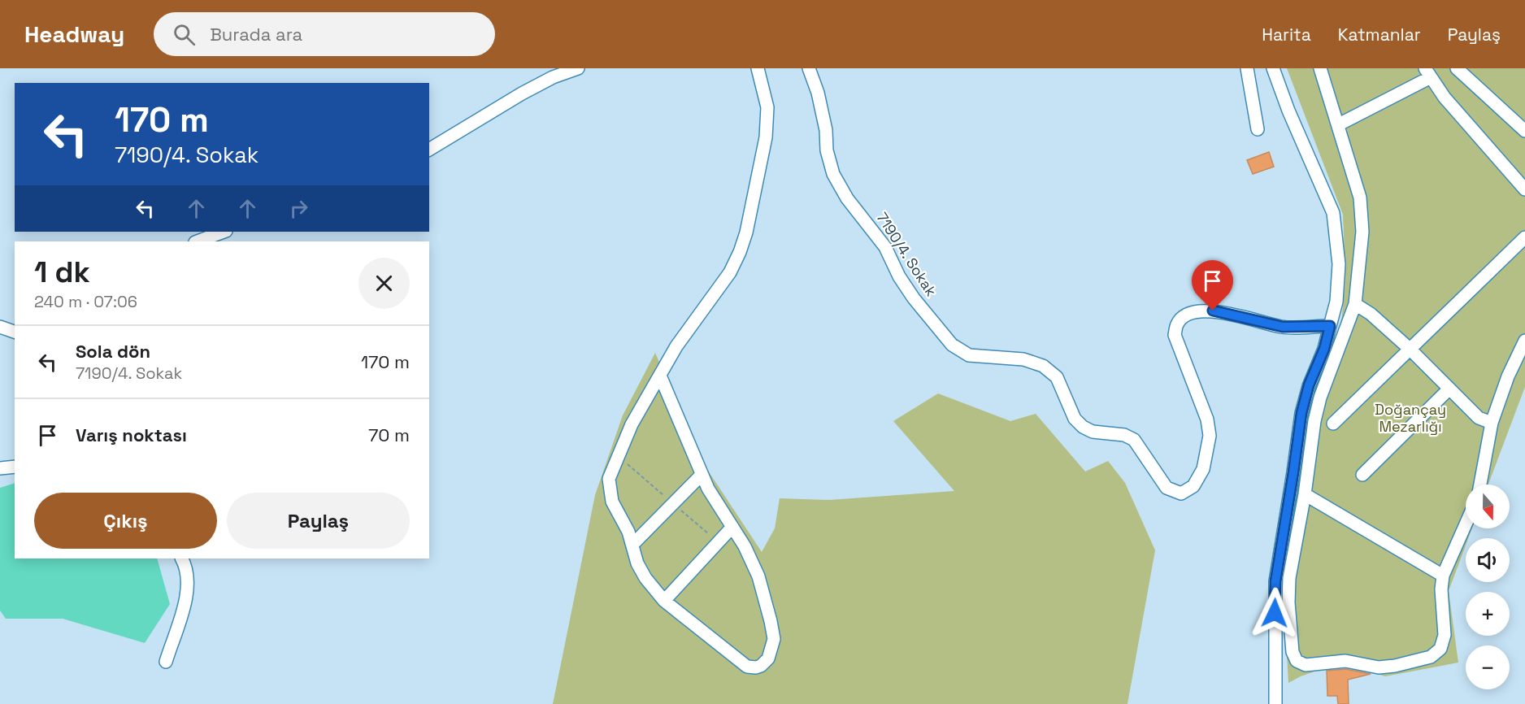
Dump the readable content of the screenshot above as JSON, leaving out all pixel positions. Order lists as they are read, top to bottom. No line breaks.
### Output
{"streets":{"street":["7190/4. Sokak"]},"parks":["Doğançay Mezarlığı"],"north":"bottom","page":{"header":"Headway","search":"Burada ara","nav":["Harita","Katmanlar","Paylaş"],"turn":["170 m","7190/4. Sokak"],"heading":["1 dk","240 m · 07:06"],"list":[{"name":"Sola dön","note":"7190/4. Sokak","value":"170 m"},{"name":"Varış noktası","value":"70 m"}],"buttons":["Çıkış","Paylaş"],"map_buttons":["+","−"]}}
